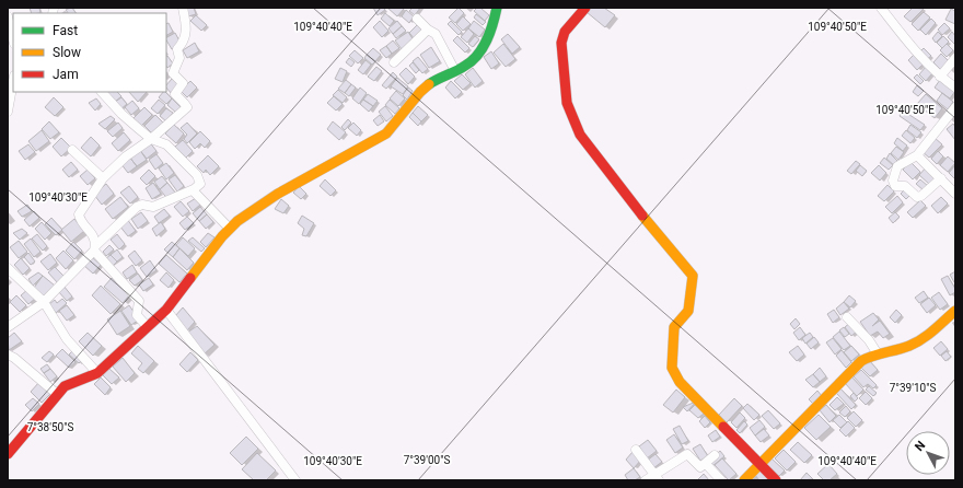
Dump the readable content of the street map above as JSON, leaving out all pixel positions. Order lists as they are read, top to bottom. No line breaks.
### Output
{"legend":["Fast","Slow","Jam"],"north":"top left","coordinates":["109°40'40\"E","109°40'50\"E","109°40'30\"E","7°39'10\"S","7°38'50\"S","7°39'00\"S"]}
